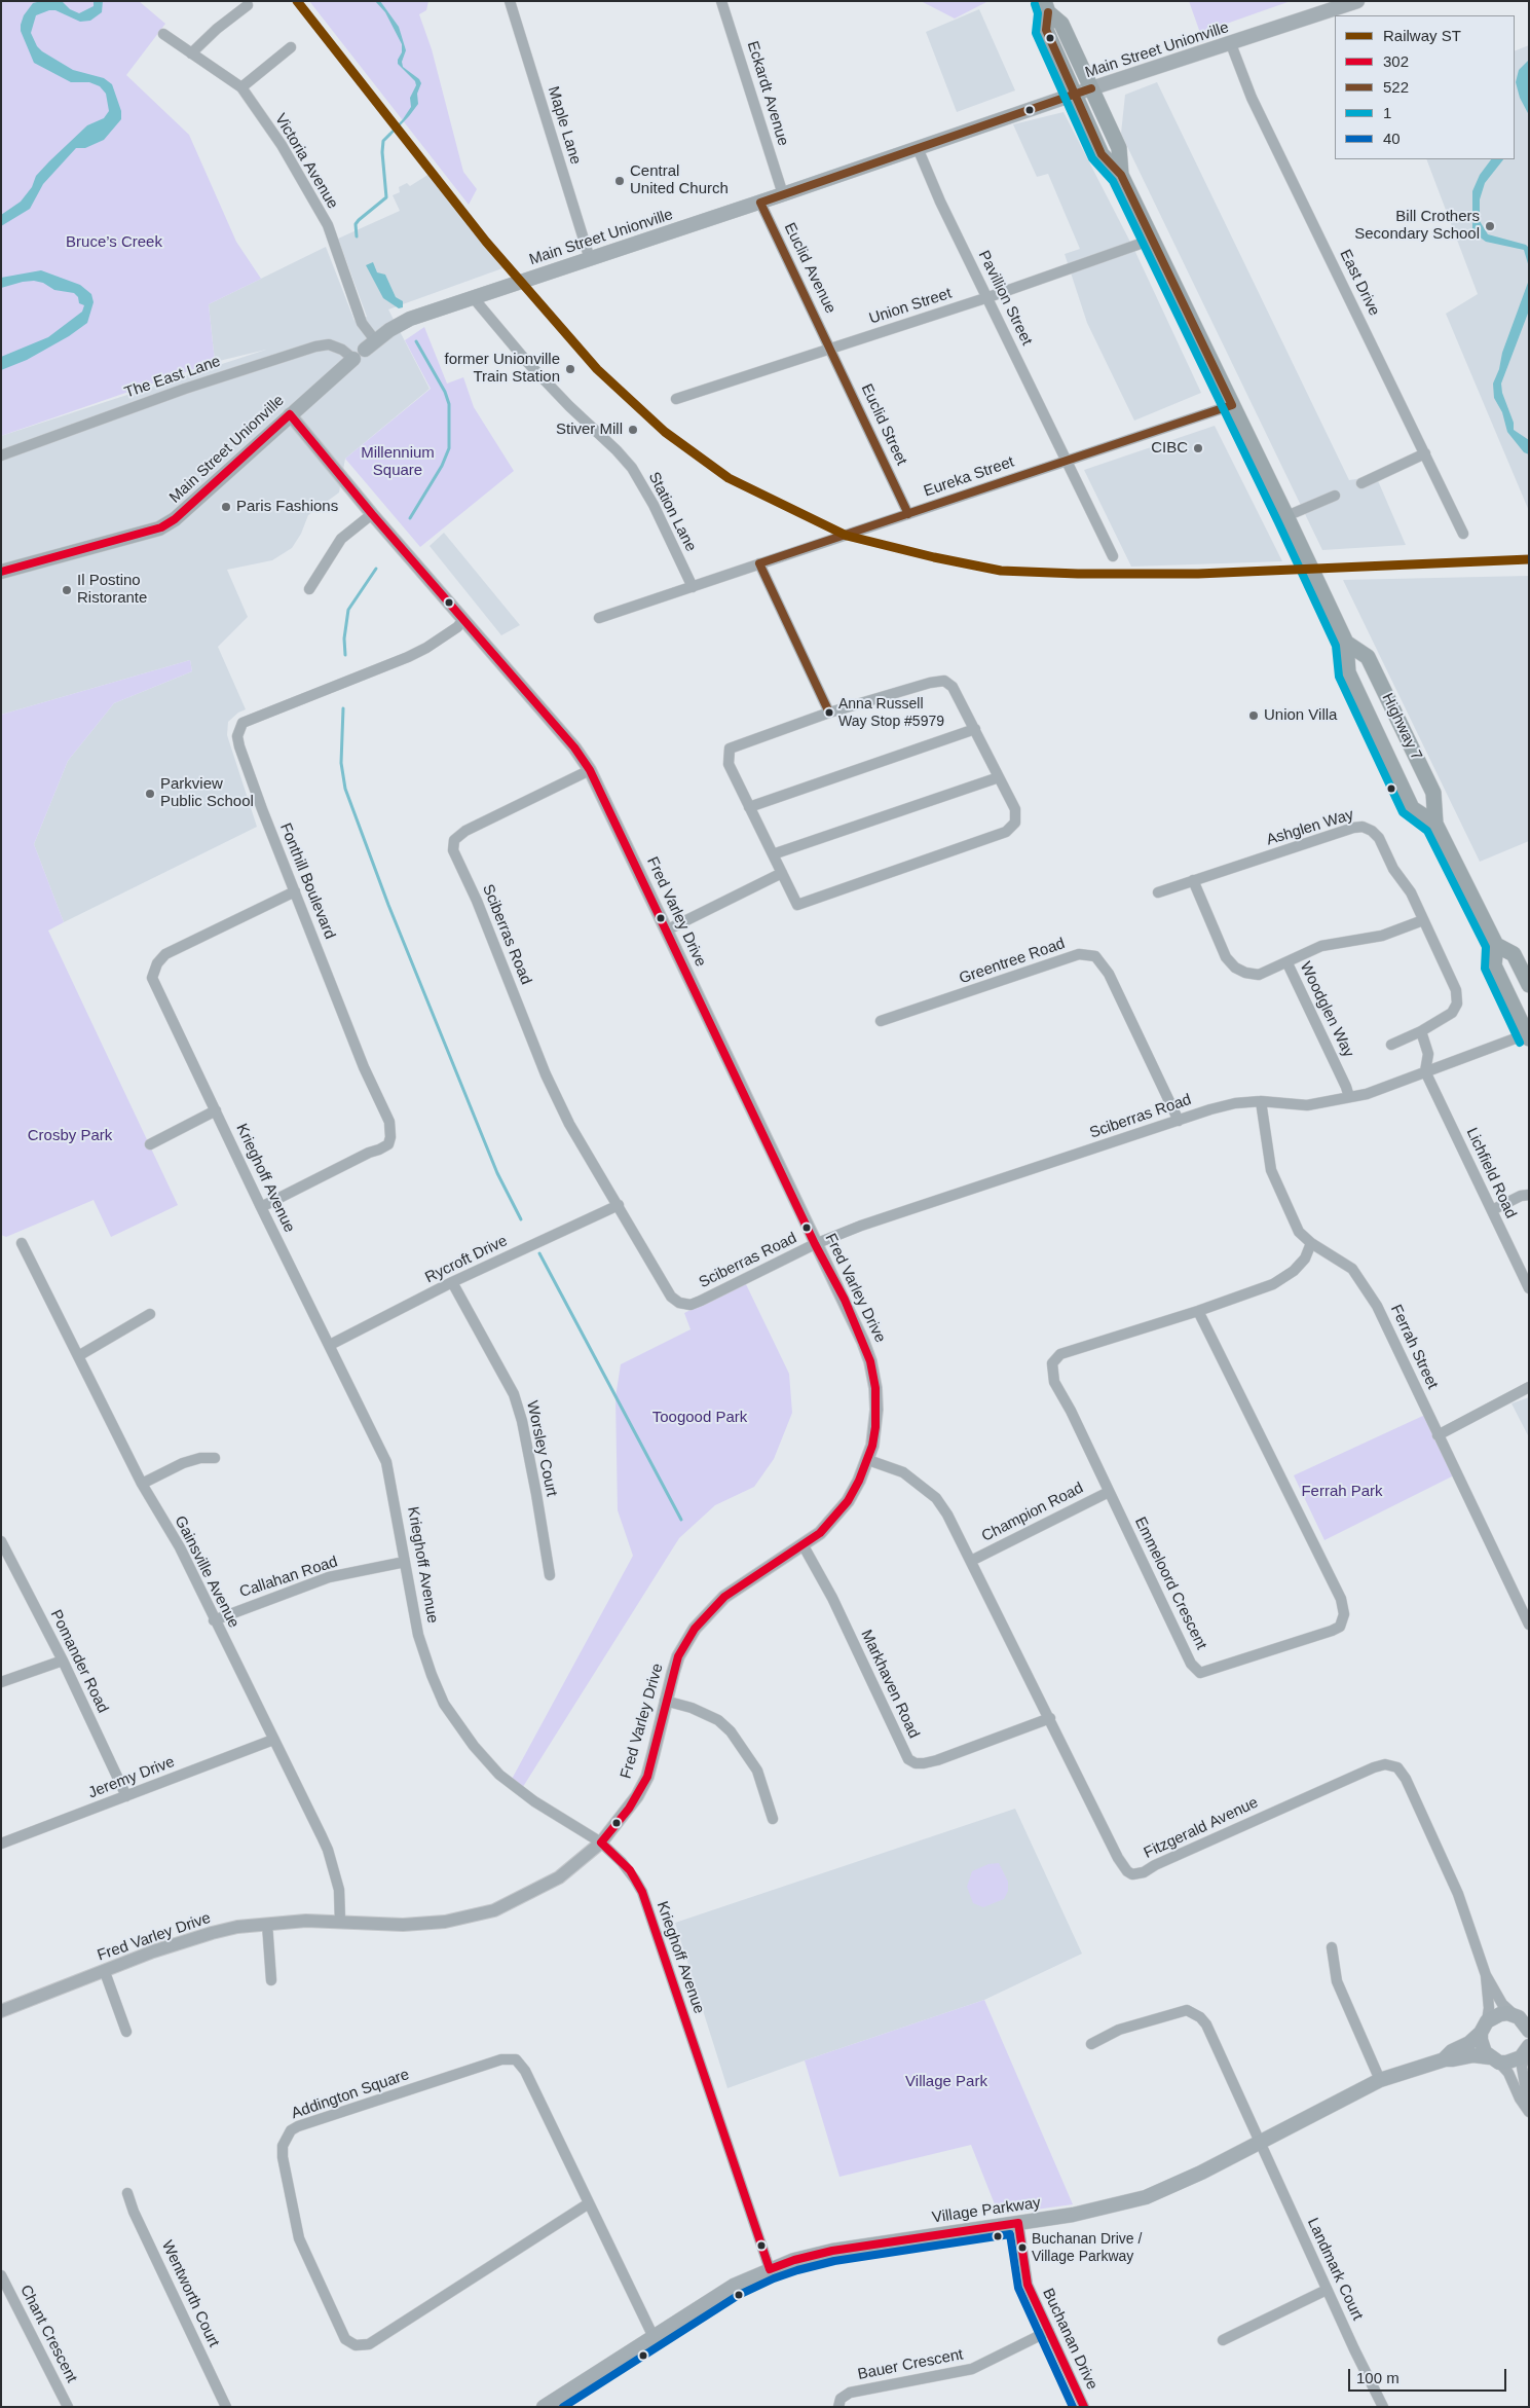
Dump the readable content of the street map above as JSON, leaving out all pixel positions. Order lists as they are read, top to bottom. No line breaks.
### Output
{"streets":{"main road":["Main Street Unionville","Highway 7","Village Parkway"],"street":["Eckardt Avenue","Maple Lane","Victoria Avenue","Euclid Avenue","East Drive","Pavillion Street","Union Street","The East Lane","Euclid Street","Eureka Street","Station Lane","Ashglen Way","Fonthill Boulevard","Fred Varley Drive","Sciberras Road","Greentree Road","Woodglen Way","Lichfield Road","Krieghoff Avenue","Rycroft Drive","Ferrah Street","Worsley Court","Champion Road","Gainsville Avenue","Callahan Road","Emmeloord Crescent","Pomander Road","Markhaven Road","Jeremy Drive","Fitzgerald Avenue","Addington Square","Landmark Court","Wentworth Court","Chant Crescent","Buchanan Drive","Bauer Crescent"]},"crossings":[["Main Street Unionville","Eckardt Avenue"],["Main Street Unionville","Maple Lane"],["Main Street Unionville","Victoria Avenue"],["Main Street Unionville","Euclid Avenue"],["Main Street Unionville","East Drive"],["Main Street Unionville","Pavillion Street"],["Main Street Unionville","The East Lane"],["Main Street Unionville","Station Lane"],["Main Street Unionville","Highway 7"],["Main Street Unionville","Fred Varley Drive"],["Victoria Avenue","The East Lane"],["Euclid Avenue","Union Street"],["Euclid Avenue","Euclid Street"],["Pavillion Street","Union Street"],["Pavillion Street","Eureka Street"],["Union Street","Euclid Street"],["Union Street","Highway 7"],["Euclid Street","Eureka Street"],["Eureka Street","Station Lane"],["Eureka Street","Highway 7"],["Highway 7","Sciberras Road"],["Ashglen Way","Woodglen Way"],["Fonthill Boulevard","Fred Varley Drive"],["Fonthill Boulevard","Krieghoff Avenue"],["Fred Varley Drive","Sciberras Road"],["Fred Varley Drive","Krieghoff Avenue"],["Fred Varley Drive","Gainsville Avenue"],["Fred Varley Drive","Markhaven Road"],["Fred Varley Drive","Fitzgerald Avenue"],["Sciberras Road","Greentree Road"],["Sciberras Road","Woodglen Way"],["Sciberras Road","Lichfield Road"],["Sciberras Road","Rycroft Drive"],["Sciberras Road","Ferrah Street"],["Krieghoff Avenue","Rycroft Drive"],["Krieghoff Avenue","Callahan Road"],["Krieghoff Avenue","Village Parkway"],["Rycroft Drive","Worsley Court"],["Ferrah Street","Emmeloord Crescent"],["Champion Road","Emmeloord Crescent"],["Champion Road","Fitzgerald Avenue"],["Gainsville Avenue","Callahan Road"],["Gainsville Avenue","Jeremy Drive"],["Pomander Road","Jeremy Drive"],["Markhaven Road","Fitzgerald Avenue"],["Fitzgerald Avenue","Village Parkway"],["Addington Square","Village Parkway"],["Village Parkway","Landmark Court"],["Village Parkway","Buchanan Drive"],["Buchanan Drive","Bauer Crescent"]],"parks":["Bruce’s Creek","Millennium Square","Crosby Park","Toogood Park","Ferrah Park","Village Park"],"places":["Central United Church","Bill Crothers Secondary School","former Unionville Train Station","Stiver Mill","CIBC","Paris Fashions","Il Postino Ristorante","Anna Russell Way Stop #5979","Union Villa","Parkview Public School","Buchanan Drive / Village Parkway"],"lines":["rail line ST","transit line 1","transit line 522","transit line 302","transit line 40"],"legend":["Railway ST","302","522","1","40"],"scale_bar":"100 m"}
